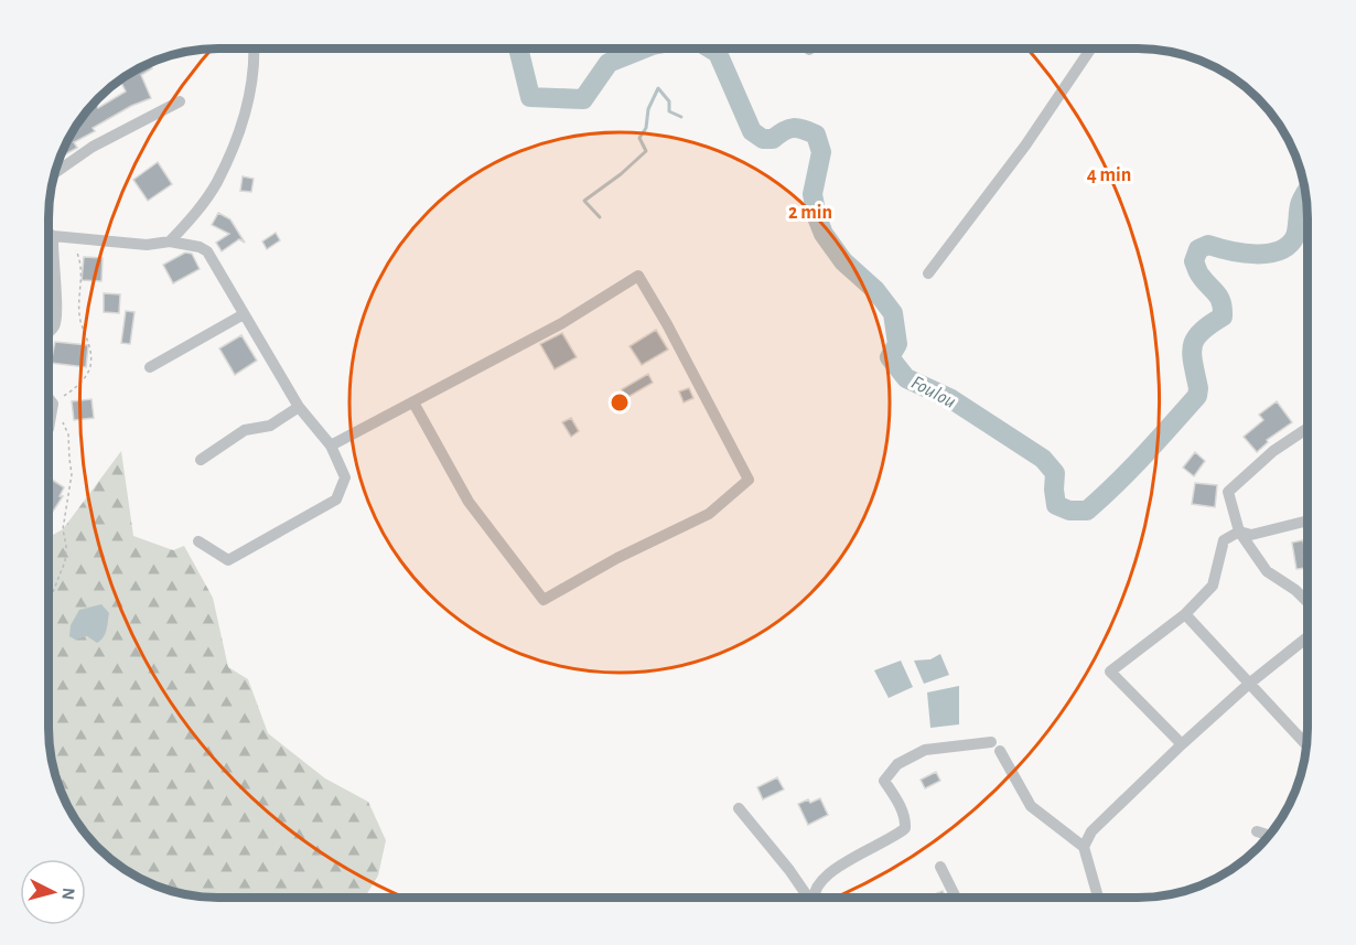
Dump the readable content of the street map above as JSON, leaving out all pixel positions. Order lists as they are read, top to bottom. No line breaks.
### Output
{"water":["Foulou"],"north":"right","rings":["4 min","2 min"]}
